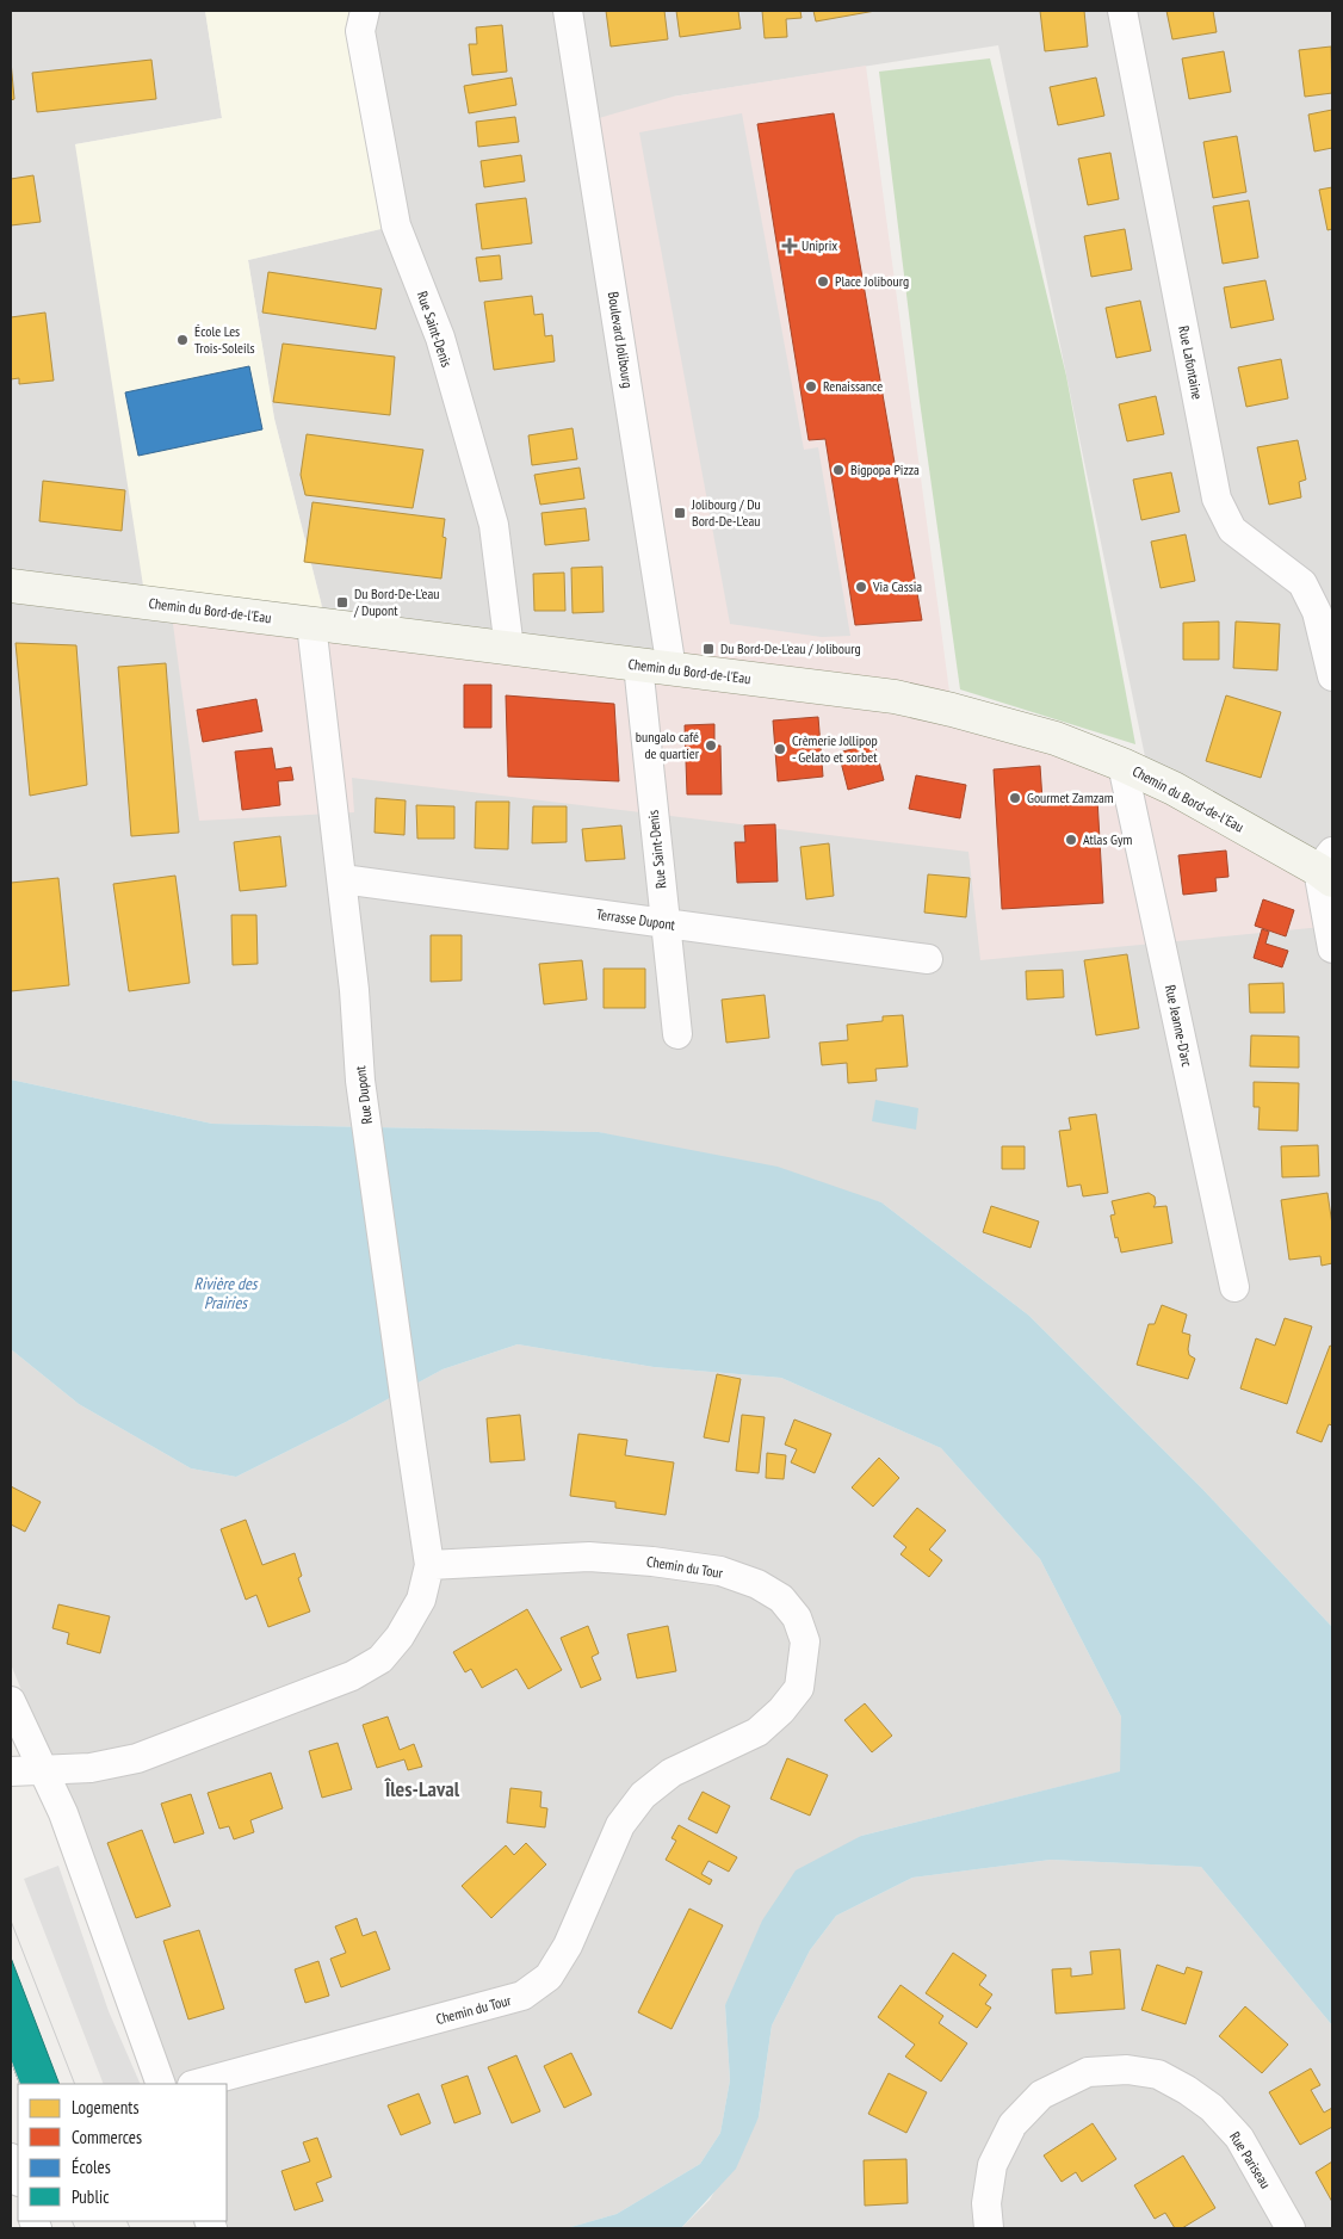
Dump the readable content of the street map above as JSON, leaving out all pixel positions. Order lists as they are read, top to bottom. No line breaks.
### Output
{"streets":{"street":["Rue Saint-Denis","Boulevard Jolibourg","Rue Lafontaine","Chemin du Bord-de-l'Eau","Terrasse Dupont","Rue Jeanne-D'arc","Rue Dupont","Chemin du Tour","Rue Pariseau"]},"crossings":[["Rue Saint-Denis","Chemin du Bord-de-l'Eau"],["Rue Saint-Denis","Terrasse Dupont"],["Boulevard Jolibourg","Chemin du Bord-de-l'Eau"],["Chemin du Bord-de-l'Eau","Rue Jeanne-D'arc"],["Chemin du Bord-de-l'Eau","Rue Dupont"],["Terrasse Dupont","Rue Dupont"],["Rue Dupont","Chemin du Tour"]],"districts":["Îles-Laval"],"water":["Rivière des Prairies"],"places":{"health":["Uniprix"],"other":["Place Jolibourg","École Les Trois-Soleils","Renaissance","Bigpopa Pizza","Via Cassia","bungalo café de quartier","Crèmerie Jollipop - Gelato et sorbet","Gourmet Zamzam","Atlas Gym"],"transit":["Jolibourg / Du Bord-De-L'eau","Du Bord-De-L'eau / Dupont","Du Bord-De-L'eau / Jolibourg"]},"legend":["Logements","Commerces","Écoles","Public"]}
